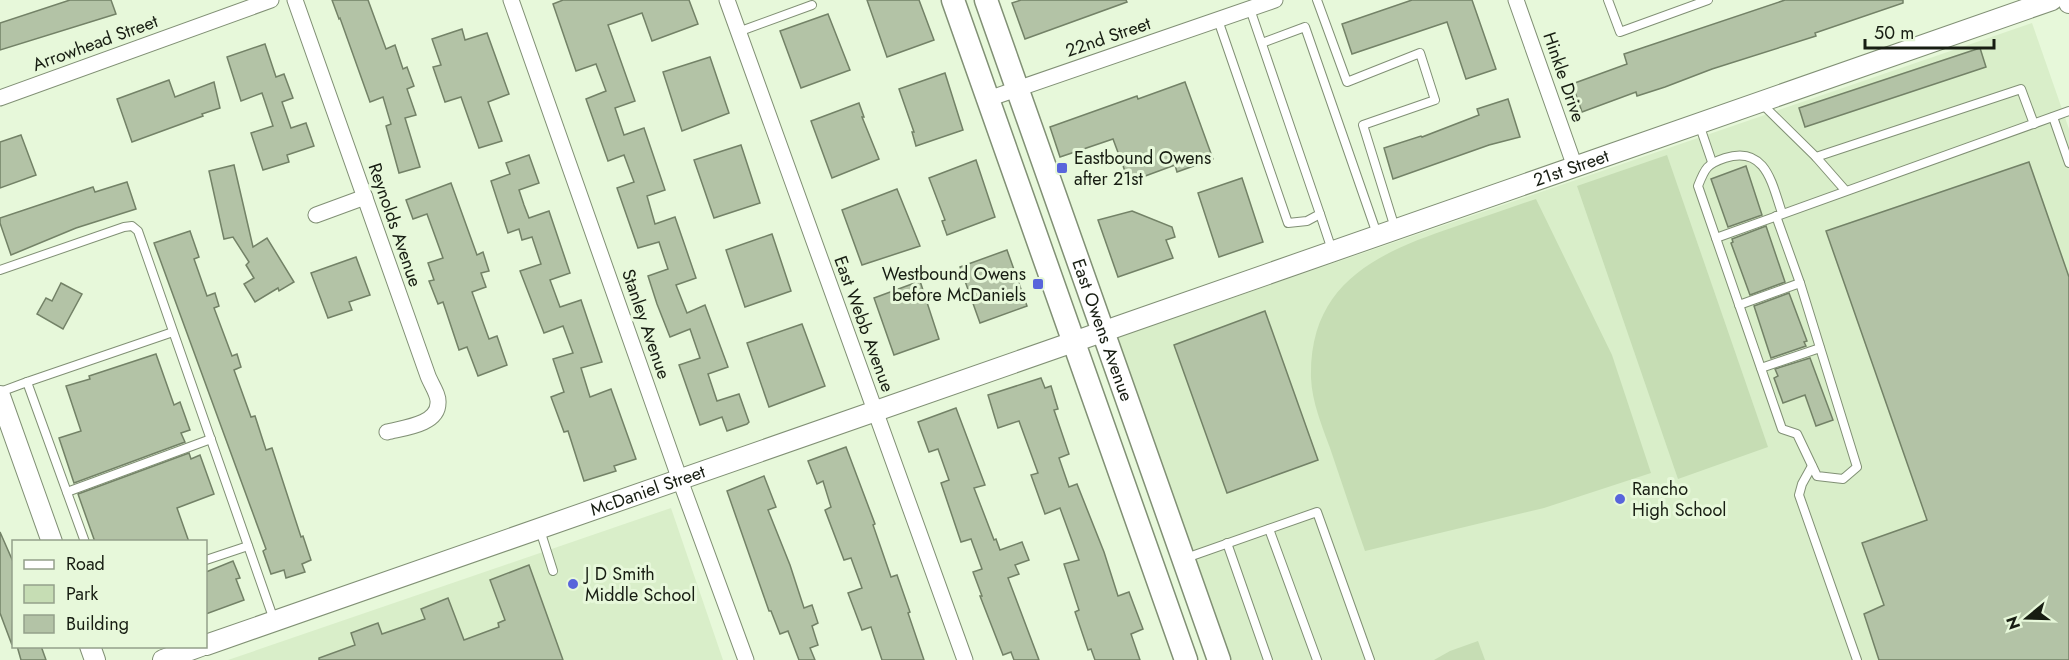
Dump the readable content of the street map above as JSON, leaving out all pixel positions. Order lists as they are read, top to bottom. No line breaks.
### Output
{"streets":{"main road":["East Owens Avenue"],"street":["22nd Street","Arrowhead Street","Hinkle Drive","21st Street","Reynolds Avenue","Stanley Avenue","East Webb Avenue","McDaniel Street"]},"crossings":[["22nd Street","East Owens Avenue"],["Hinkle Drive","21st Street"],["21st Street","East Owens Avenue"],["21st Street","McDaniel Street"],["Stanley Avenue","McDaniel Street"],["East Webb Avenue","McDaniel Street"],["East Owens Avenue","McDaniel Street"]],"places":{"transit":["Eastbound Owens after 21st","Westbound Owens before McDaniels"],"other":["Rancho High School","J D Smith Middle School"]},"legend":["Road","Park","Building"],"scale_bar":"50 m","north":"left"}
